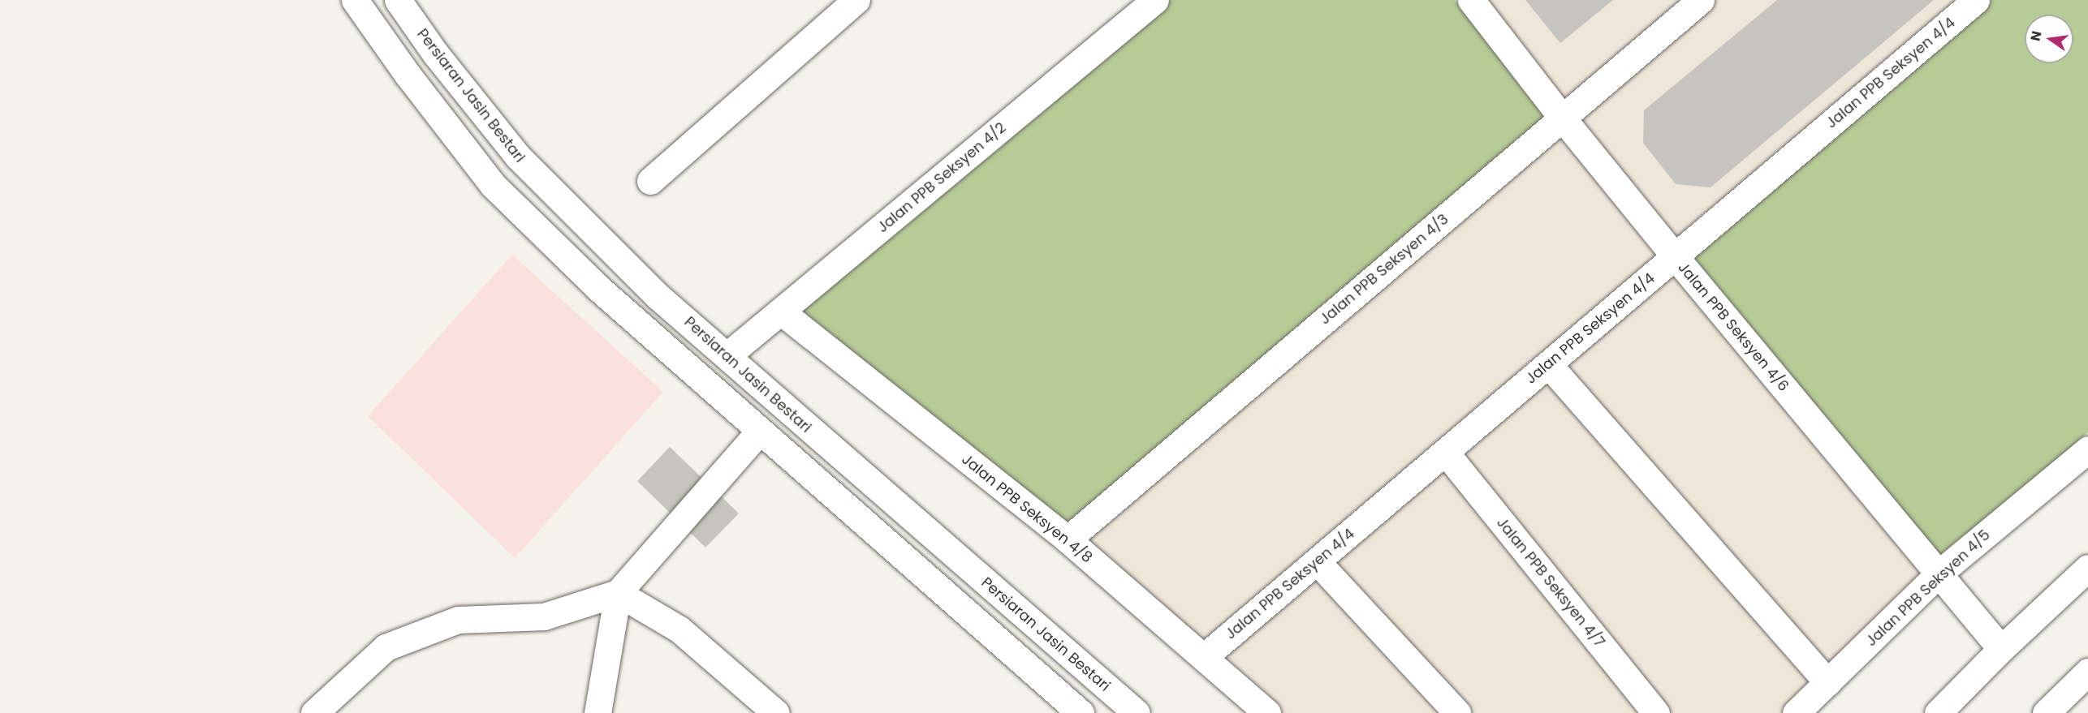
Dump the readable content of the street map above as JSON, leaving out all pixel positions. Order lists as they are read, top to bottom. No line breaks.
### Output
{"streets":{"street":["Jalan PPB Seksyen 4/4","Persiaran Jasin Bestari","Jalan PPB Seksyen 4/2","Jalan PPB Seksyen 4/3","Jalan PPB Seksyen 4/6","Jalan PPB Seksyen 4/8","Jalan PPB Seksyen 4/7","Jalan PPB Seksyen 4/5"]},"crossings":[["Jalan PPB Seksyen 4/4","Jalan PPB Seksyen 4/6"],["Jalan PPB Seksyen 4/4","Jalan PPB Seksyen 4/8"],["Jalan PPB Seksyen 4/4","Jalan PPB Seksyen 4/7"],["Persiaran Jasin Bestari","Jalan PPB Seksyen 4/2"],["Jalan PPB Seksyen 4/2","Jalan PPB Seksyen 4/8"],["Jalan PPB Seksyen 4/3","Jalan PPB Seksyen 4/6"],["Jalan PPB Seksyen 4/3","Jalan PPB Seksyen 4/8"],["Jalan PPB Seksyen 4/6","Jalan PPB Seksyen 4/5"]],"north":"left"}
